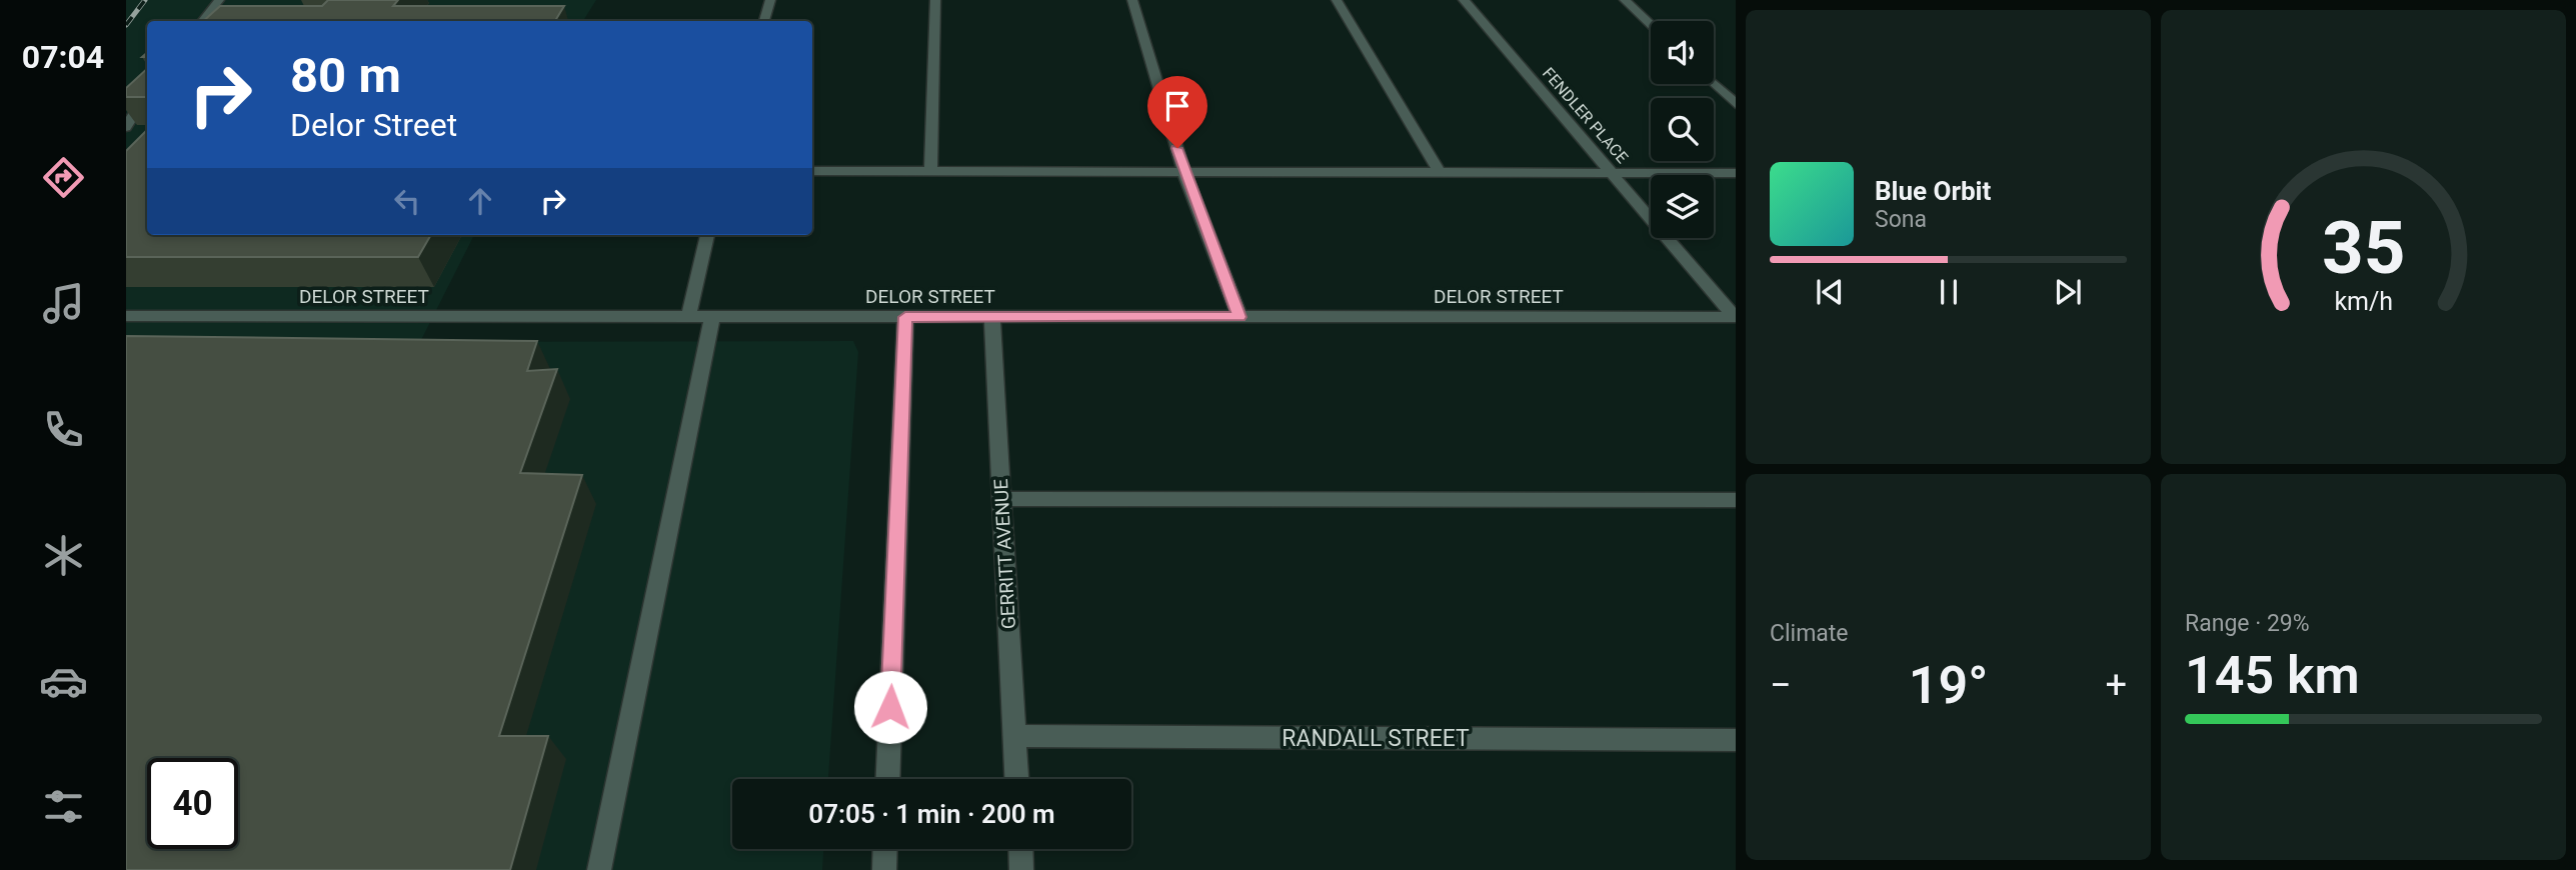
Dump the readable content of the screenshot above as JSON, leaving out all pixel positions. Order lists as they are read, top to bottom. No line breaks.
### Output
{"streets":{"street":["FENDLER PLACE","DELOR STREET","GERRITT AVENUE","RANDALL STREET"]},"crossings":[["FENDLER PLACE","DELOR STREET"],["DELOR STREET","GERRITT AVENUE"],["GERRITT AVENUE","RANDALL STREET"]],"page":{"tabs":"07:04","turn":["80 m","Delor Street"],"song":["Blue Orbit","Sona"],"tile":["Climate",["Range · 29%","145 km"]],"heat":["−","19°","+"],"limit":"40","trip":"07:05 · 1 min · 200 m","gauge":["35","km/h"]}}
